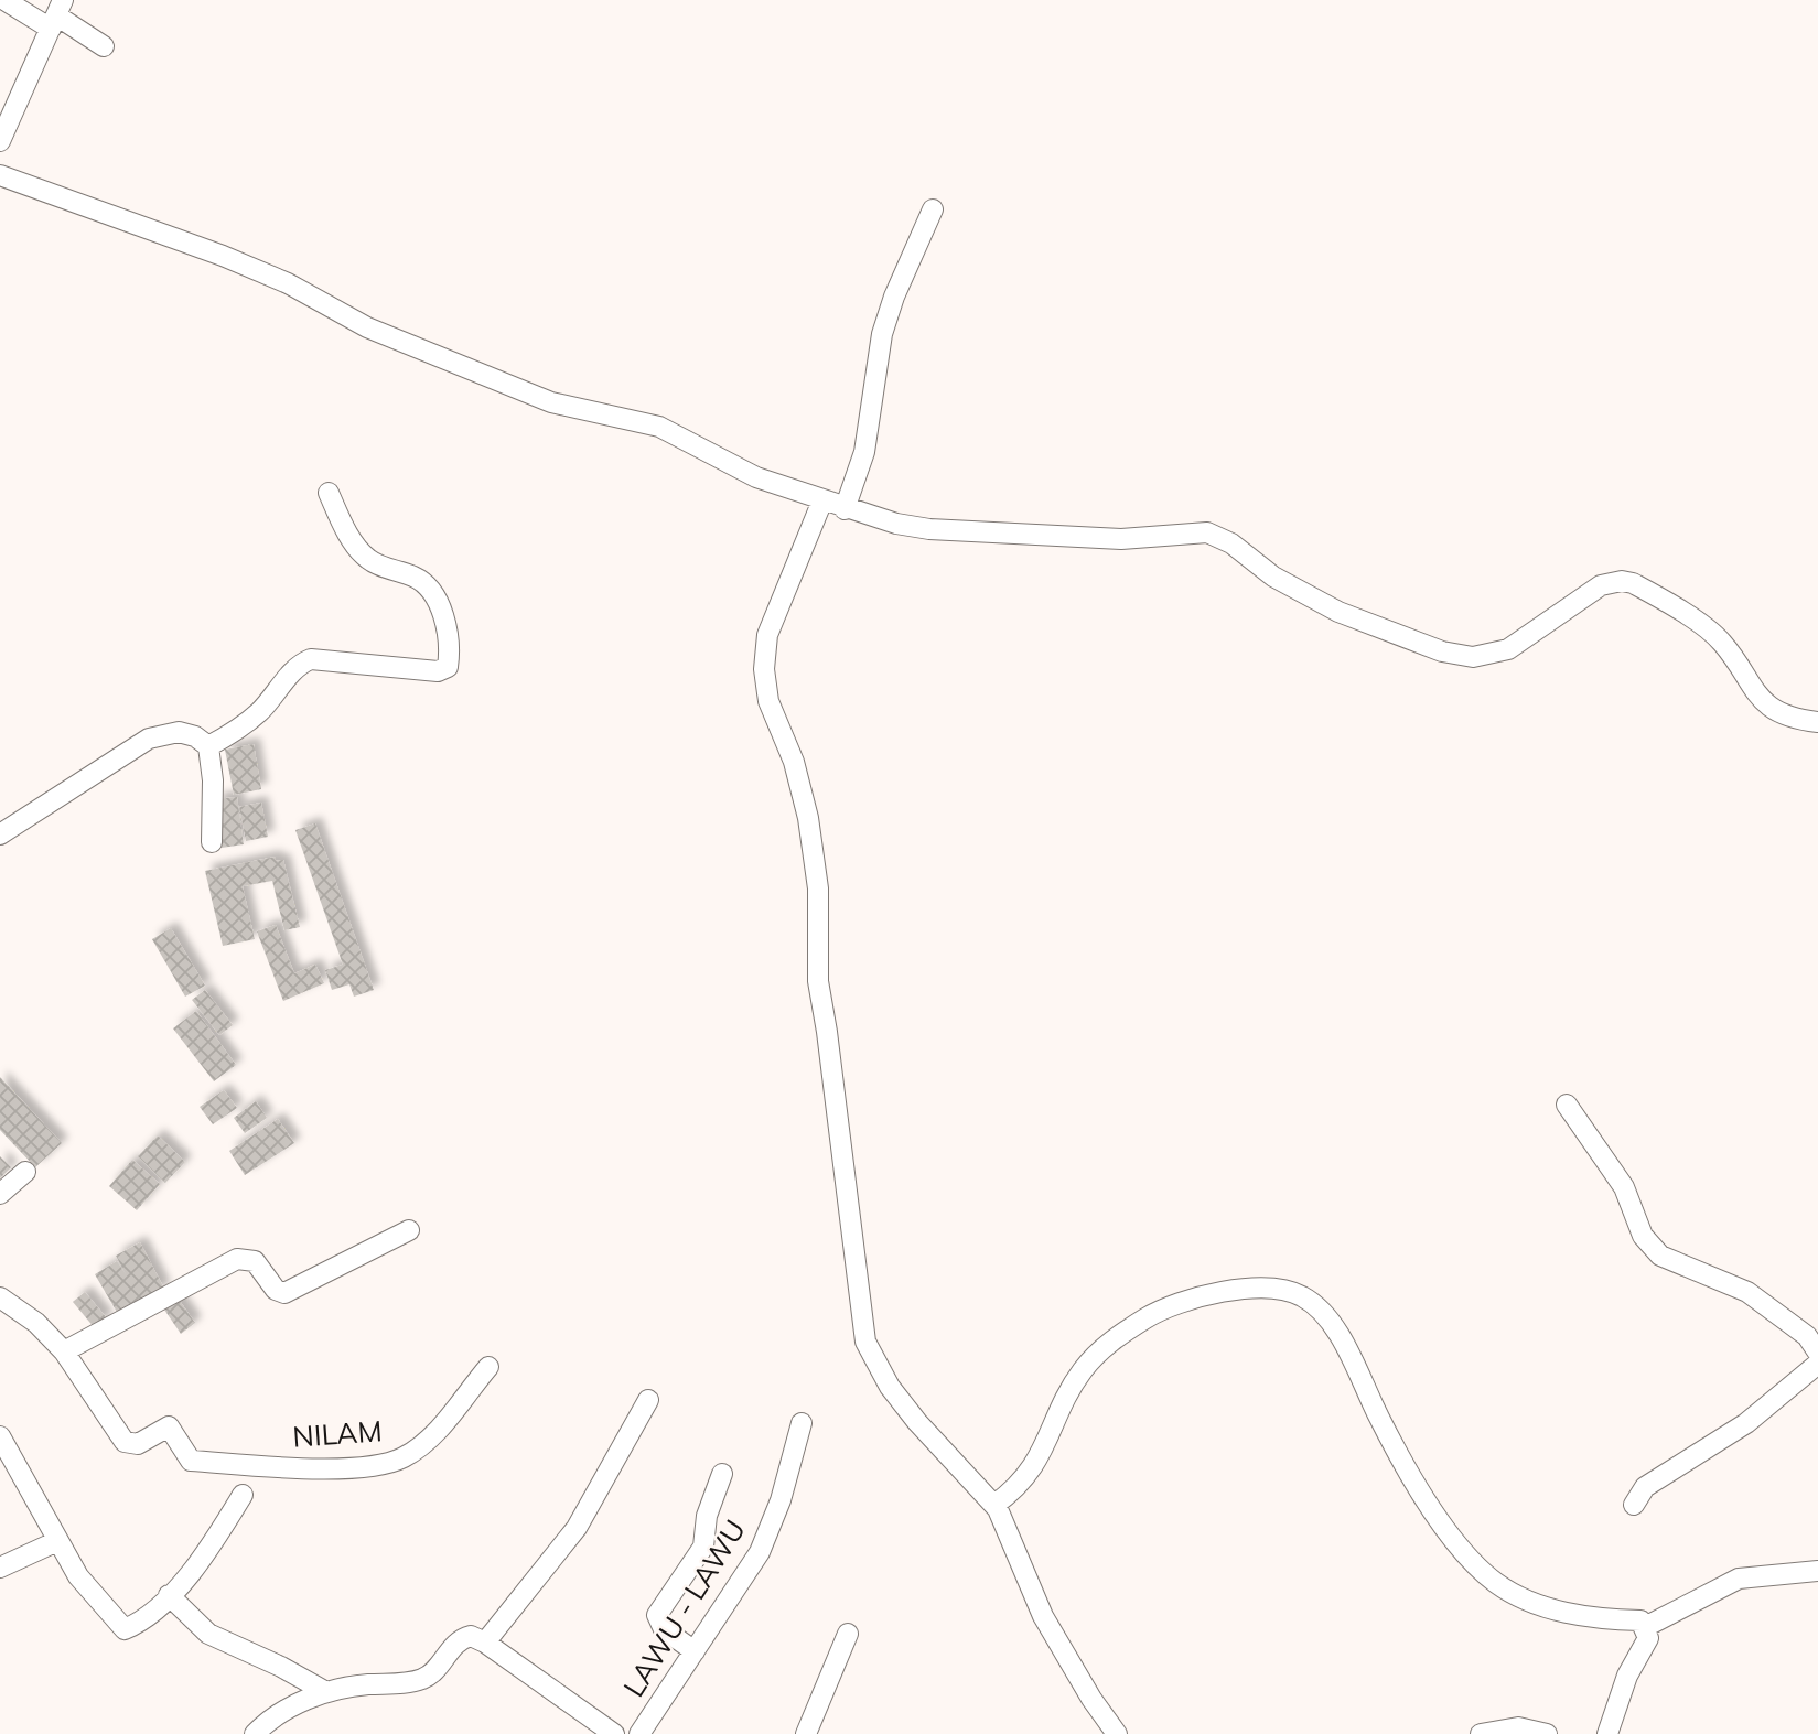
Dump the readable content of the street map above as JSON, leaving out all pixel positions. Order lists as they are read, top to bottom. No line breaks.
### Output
{"streets":{"street":["NILAM","LAWU - LAWU"]}}
